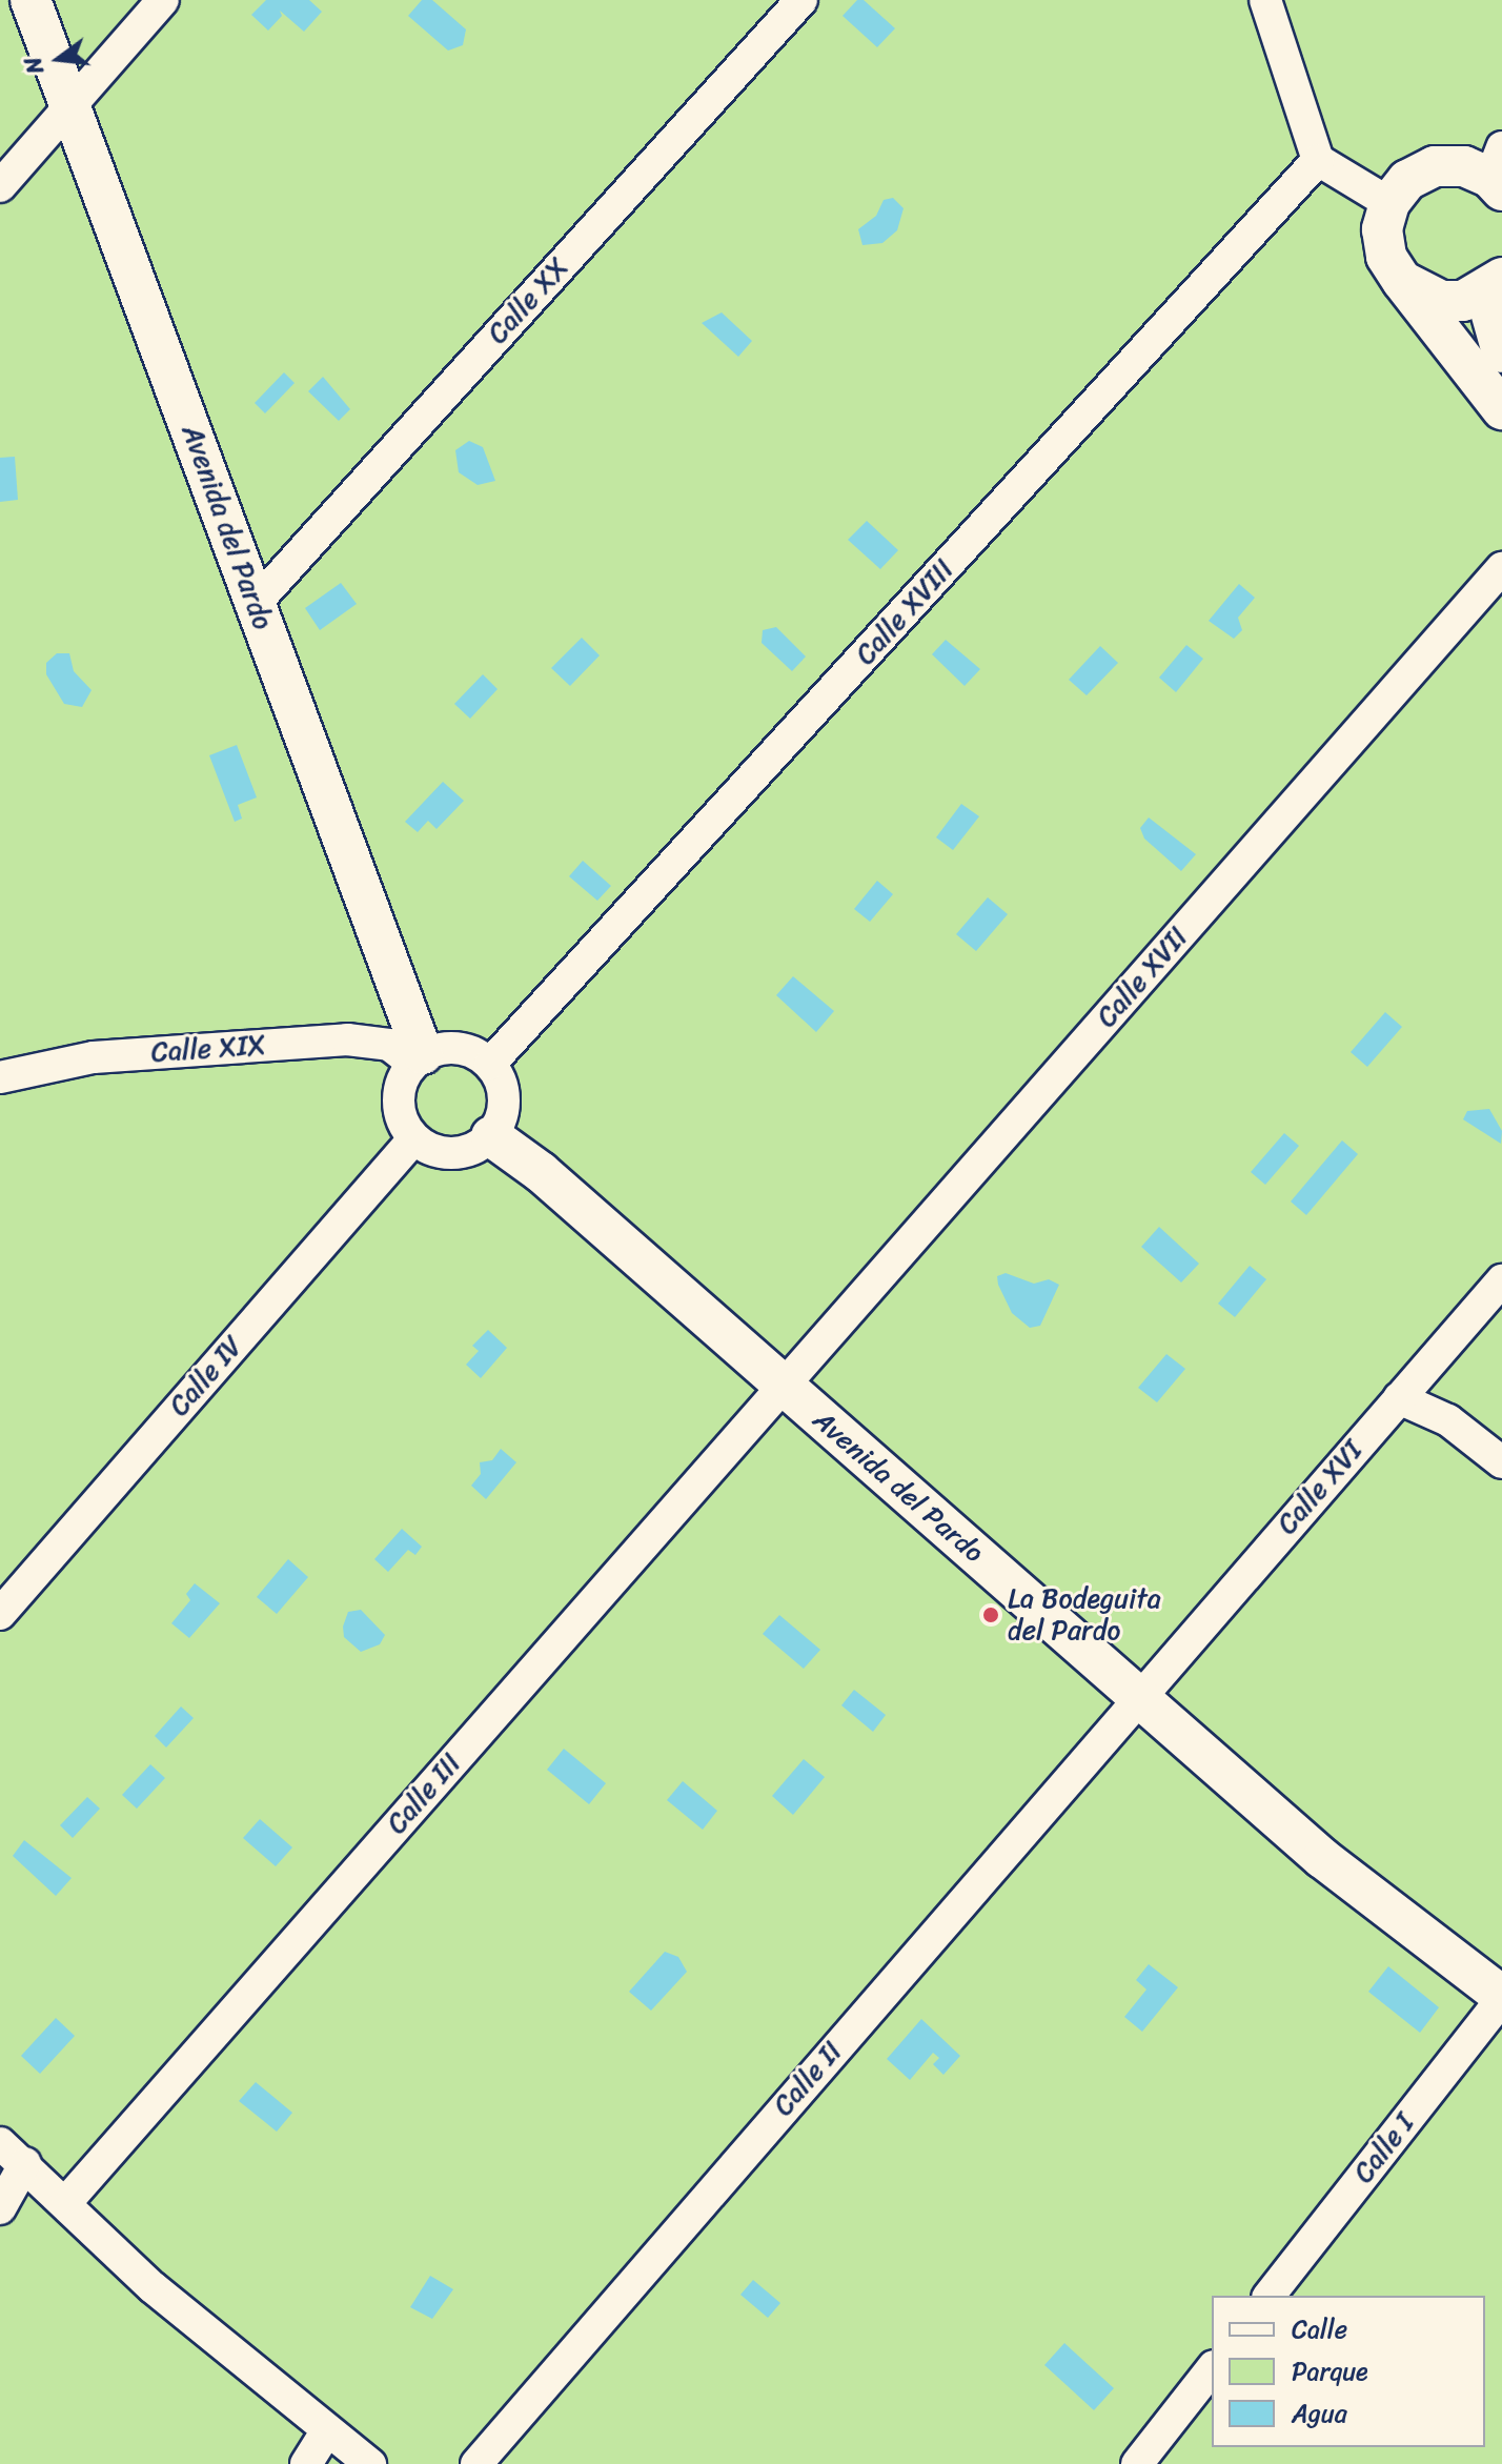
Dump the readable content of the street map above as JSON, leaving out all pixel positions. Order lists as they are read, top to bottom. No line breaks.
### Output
{"streets":{"street":["Calle XX","Avenida del Pardo","Calle XVIII","Calle XVII","Calle XIX","Calle IV","Calle XVI","Calle III","Calle II","Calle I"]},"crossings":[["Calle XX","Avenida del Pardo"],["Avenida del Pardo","Calle XVIII"],["Avenida del Pardo","Calle XVII"],["Avenida del Pardo","Calle XIX"],["Avenida del Pardo","Calle IV"],["Avenida del Pardo","Calle XVI"],["Avenida del Pardo","Calle III"],["Avenida del Pardo","Calle II"],["Avenida del Pardo","Calle I"],["Calle XVIII","Calle XIX"],["Calle XVIII","Calle IV"],["Calle XVII","Calle III"],["Calle XIX","Calle IV"],["Calle XVI","Calle II"]],"places":["La Bodeguita del Pardo"],"legend":["Calle","Parque","Agua"],"north":"left"}
